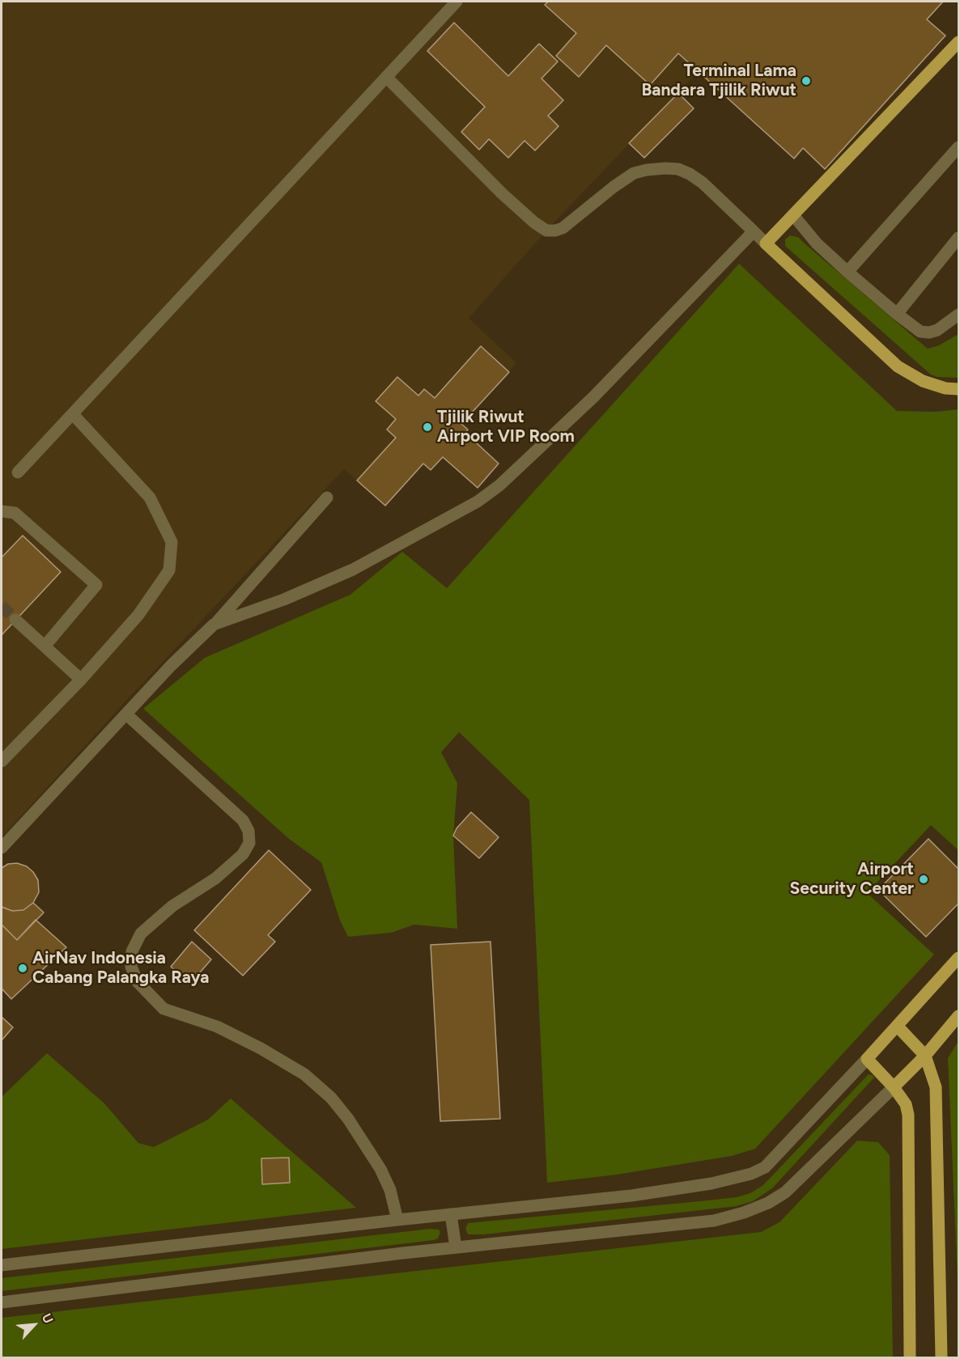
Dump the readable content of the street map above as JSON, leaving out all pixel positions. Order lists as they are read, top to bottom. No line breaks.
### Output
{"places":["Terminal Lama Bandara Tjilik Riwut","Tjilik Riwut Airport VIP Room","Airport Security Center","AirNav Indonesia Cabang Palangka Raya"],"north":"top right"}
